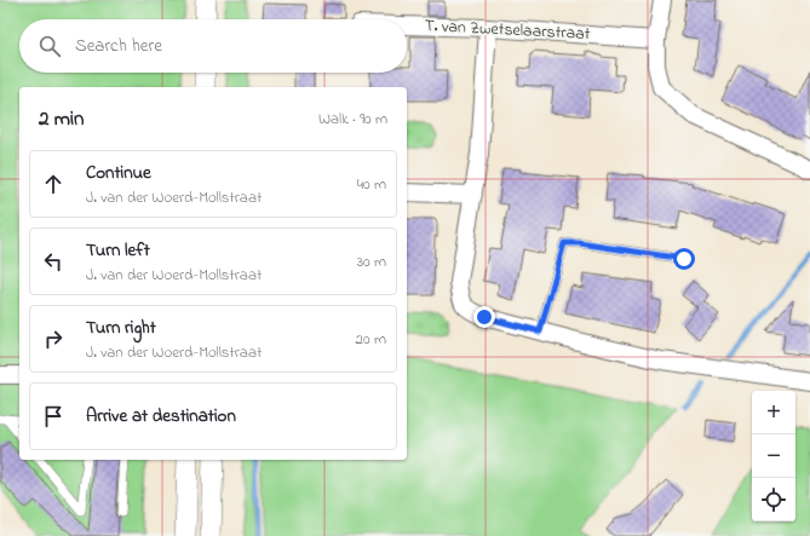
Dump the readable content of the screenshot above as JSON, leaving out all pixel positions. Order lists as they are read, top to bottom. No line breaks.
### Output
{"streets":{"street":["T. van Zwetselaarstraat"]},"page":{"search":"Search here","heading":["2 min","Walk · 90 m"],"list":[["Continue","J. van der Woerd-Mollstraat","40 m"],["Turn left","J. van der Woerd-Mollstraat","30 m"],["Turn right","J. van der Woerd-Mollstraat","20 m"],"Arrive at destination"],"map_buttons":["+","−"]}}
